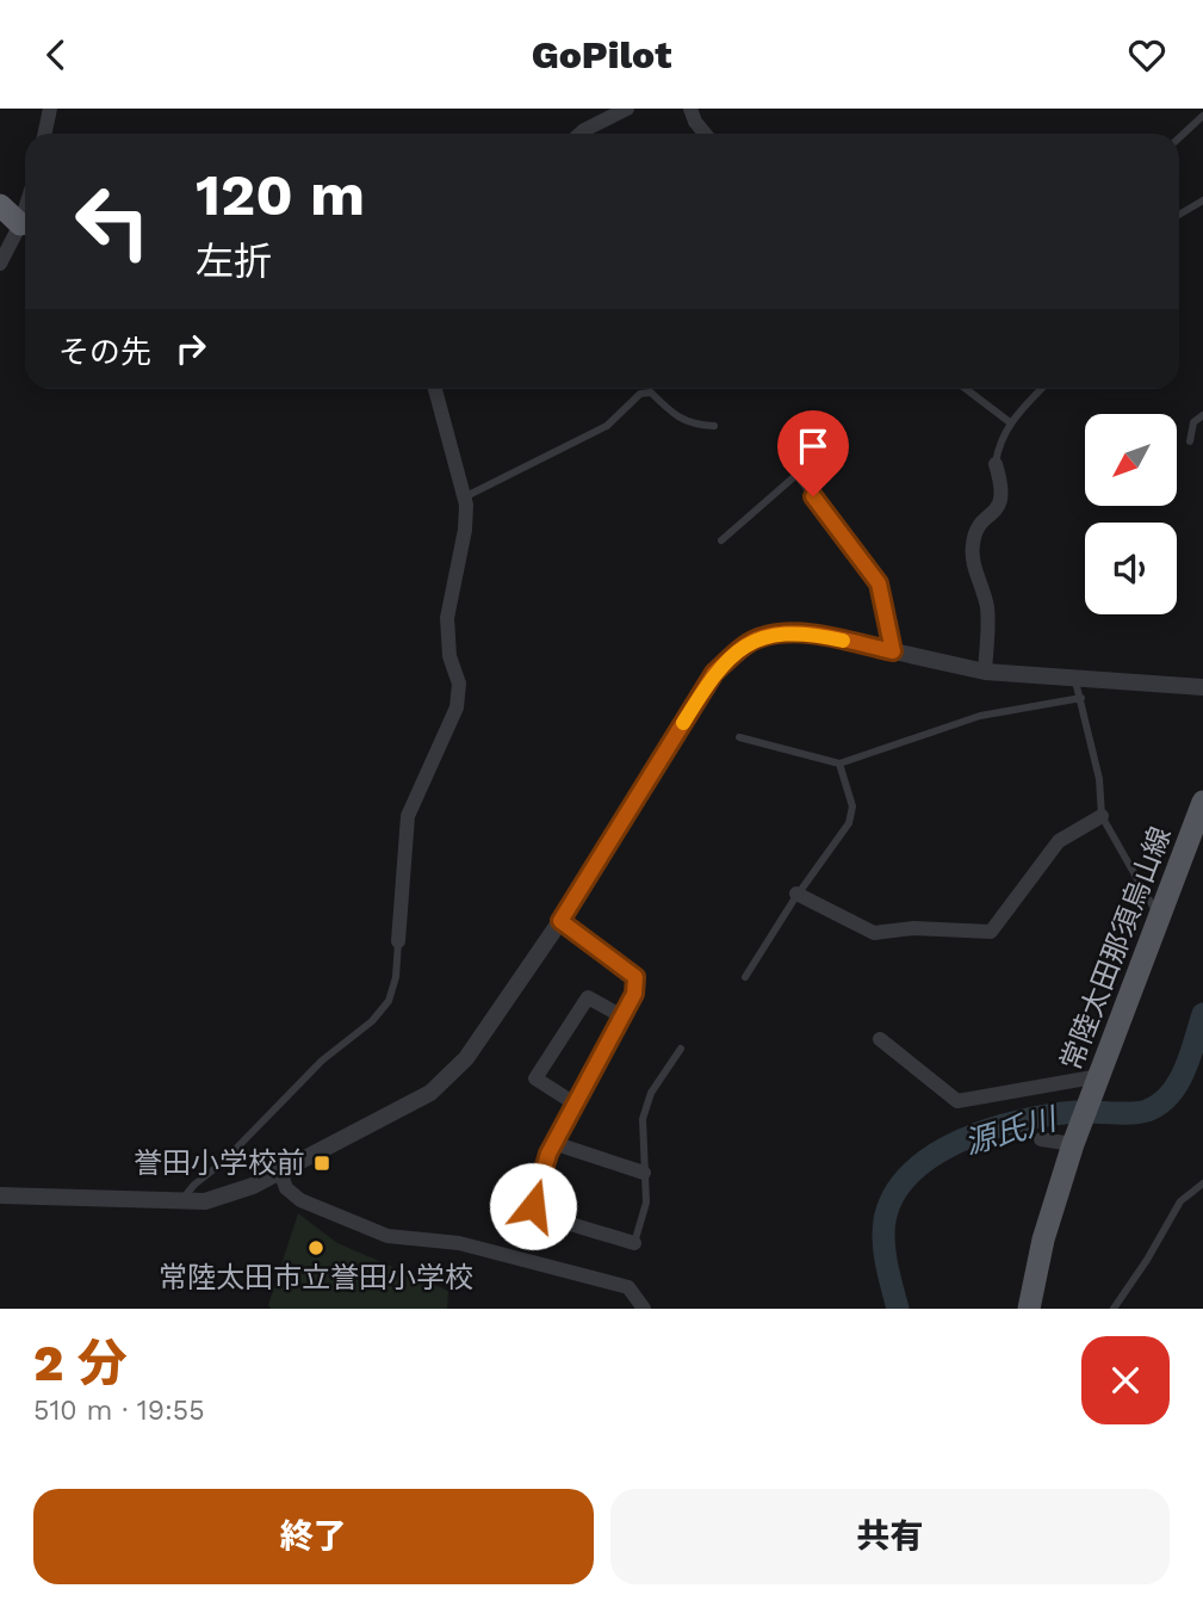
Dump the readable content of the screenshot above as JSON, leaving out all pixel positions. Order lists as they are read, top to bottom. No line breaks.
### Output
{"streets":{"main road":["常陸太田那須烏山線"]},"water":["源氏川"],"places":{"transit":["誉田小学校前"],"other":["常陸太田市立誉田小学校"]},"north":"bottom left","page":{"header":"GoPilot","turn":["120 m","左折"],"then":"その先","heading":["2 分","510 m · 19:55"],"buttons":["終了","共有"]}}
